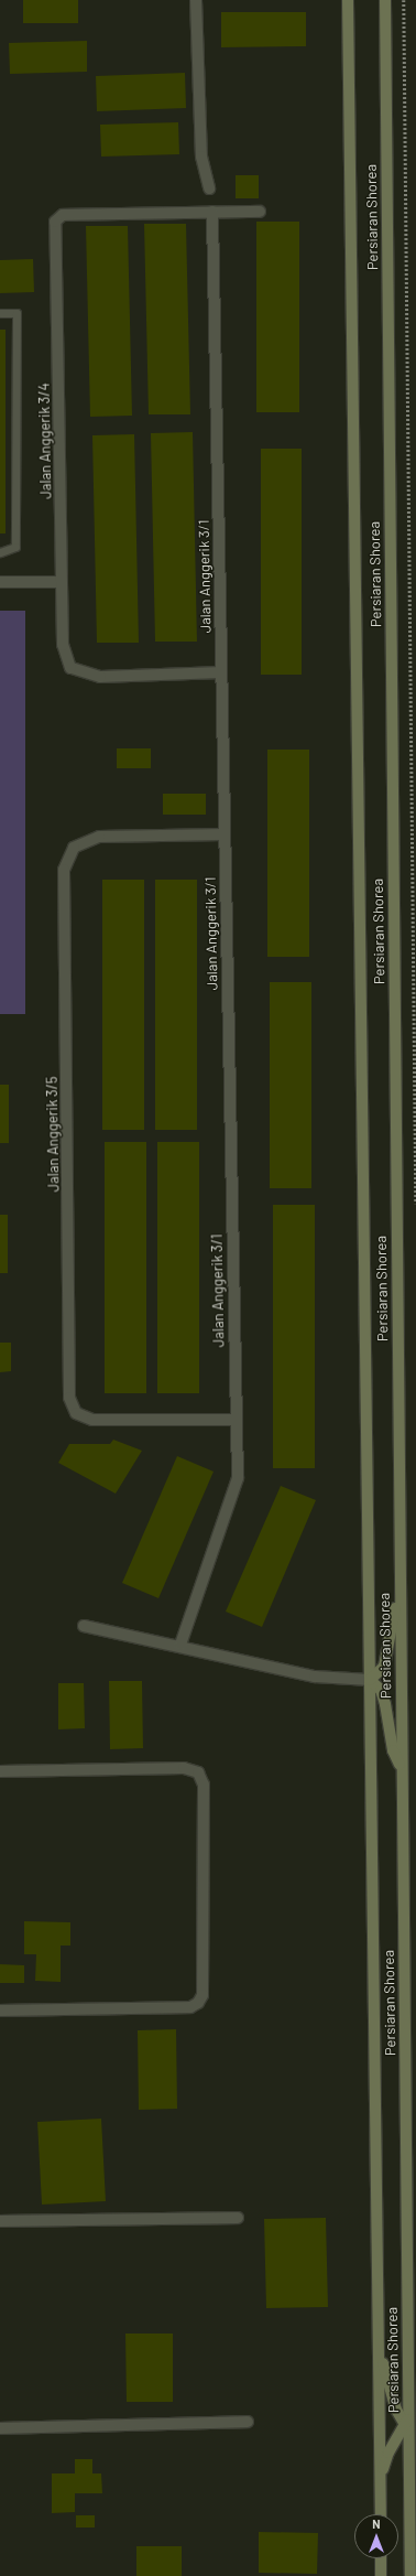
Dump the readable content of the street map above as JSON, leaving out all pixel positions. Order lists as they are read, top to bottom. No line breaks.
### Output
{"streets":{"main road":["Persiaran Shorea"],"street":["Jalan Anggerik 3/4","Jalan Anggerik 3/1","Jalan Anggerik 3/5"]},"crossings":[["Jalan Anggerik 3/4","Jalan Anggerik 3/1"],["Jalan Anggerik 3/1","Jalan Anggerik 3/5"]],"north":"top"}
